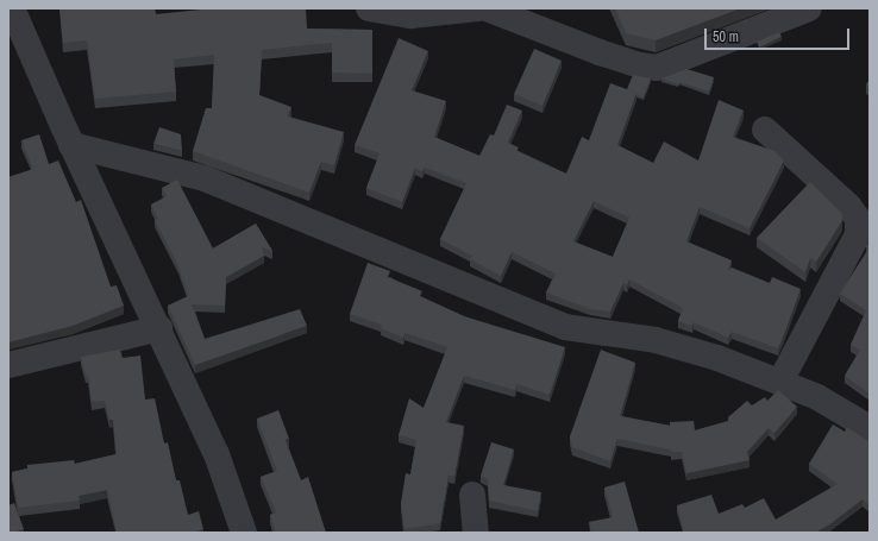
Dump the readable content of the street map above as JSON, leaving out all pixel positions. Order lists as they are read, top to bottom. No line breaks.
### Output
{"scale_bar":"50 m"}
